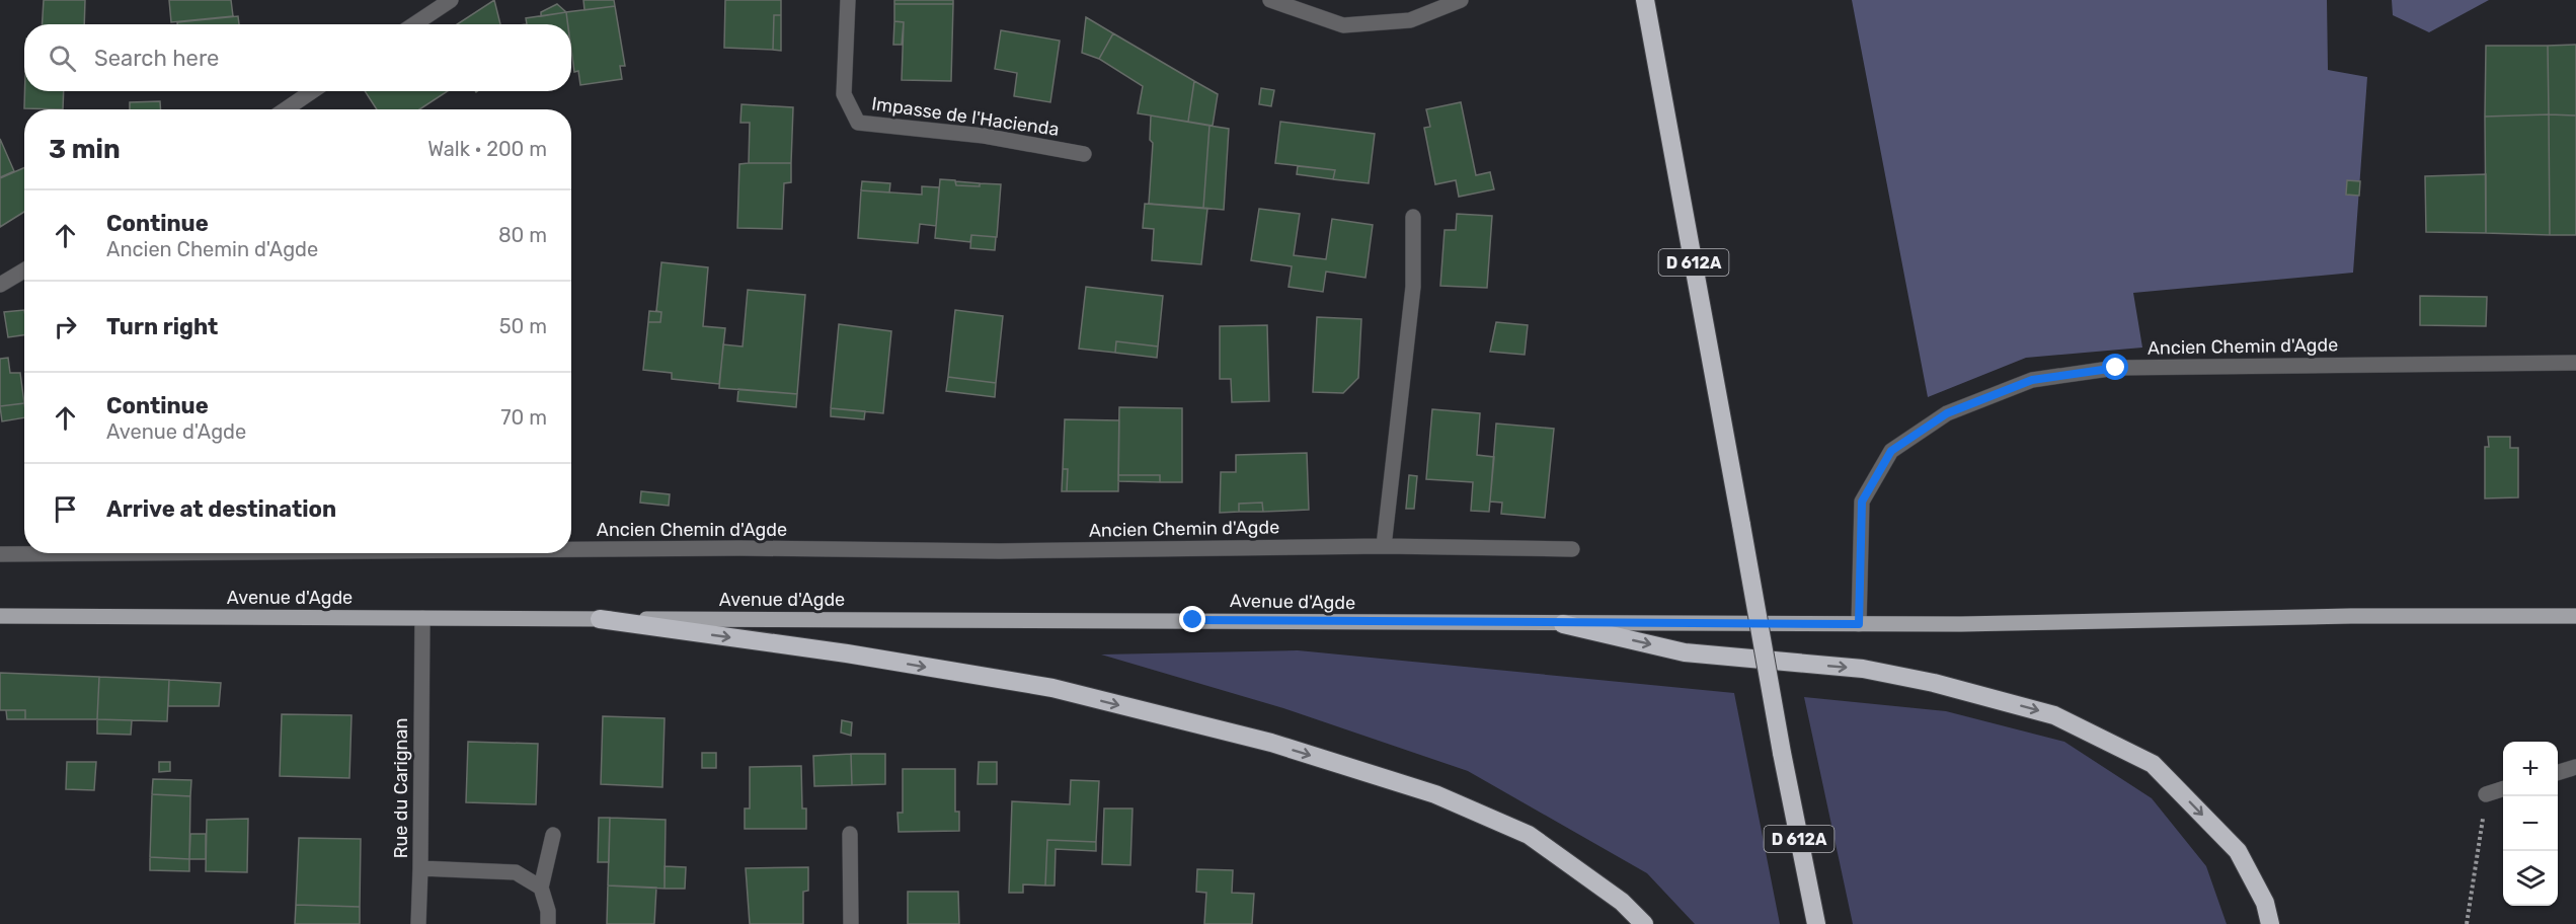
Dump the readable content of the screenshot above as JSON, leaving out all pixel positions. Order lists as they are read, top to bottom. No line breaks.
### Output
{"streets":{"highway":["D 612A"],"main road":["Avenue d'Agde"],"street":["Impasse de l'Hacienda","Ancien Chemin d'Agde","Rue du Carignan"]},"crossings":[["Ancien Chemin d'Agde","Avenue d'Agde"],["Avenue d'Agde","Rue du Carignan"]],"page":{"search":"Search here","heading":["3 min","Walk · 200 m"],"list":[["Continue","Ancien Chemin d'Agde","80 m"],["Turn right","50 m"],["Continue","Avenue d'Agde","70 m"],"Arrive at destination"],"map_buttons":["+","−"]}}
